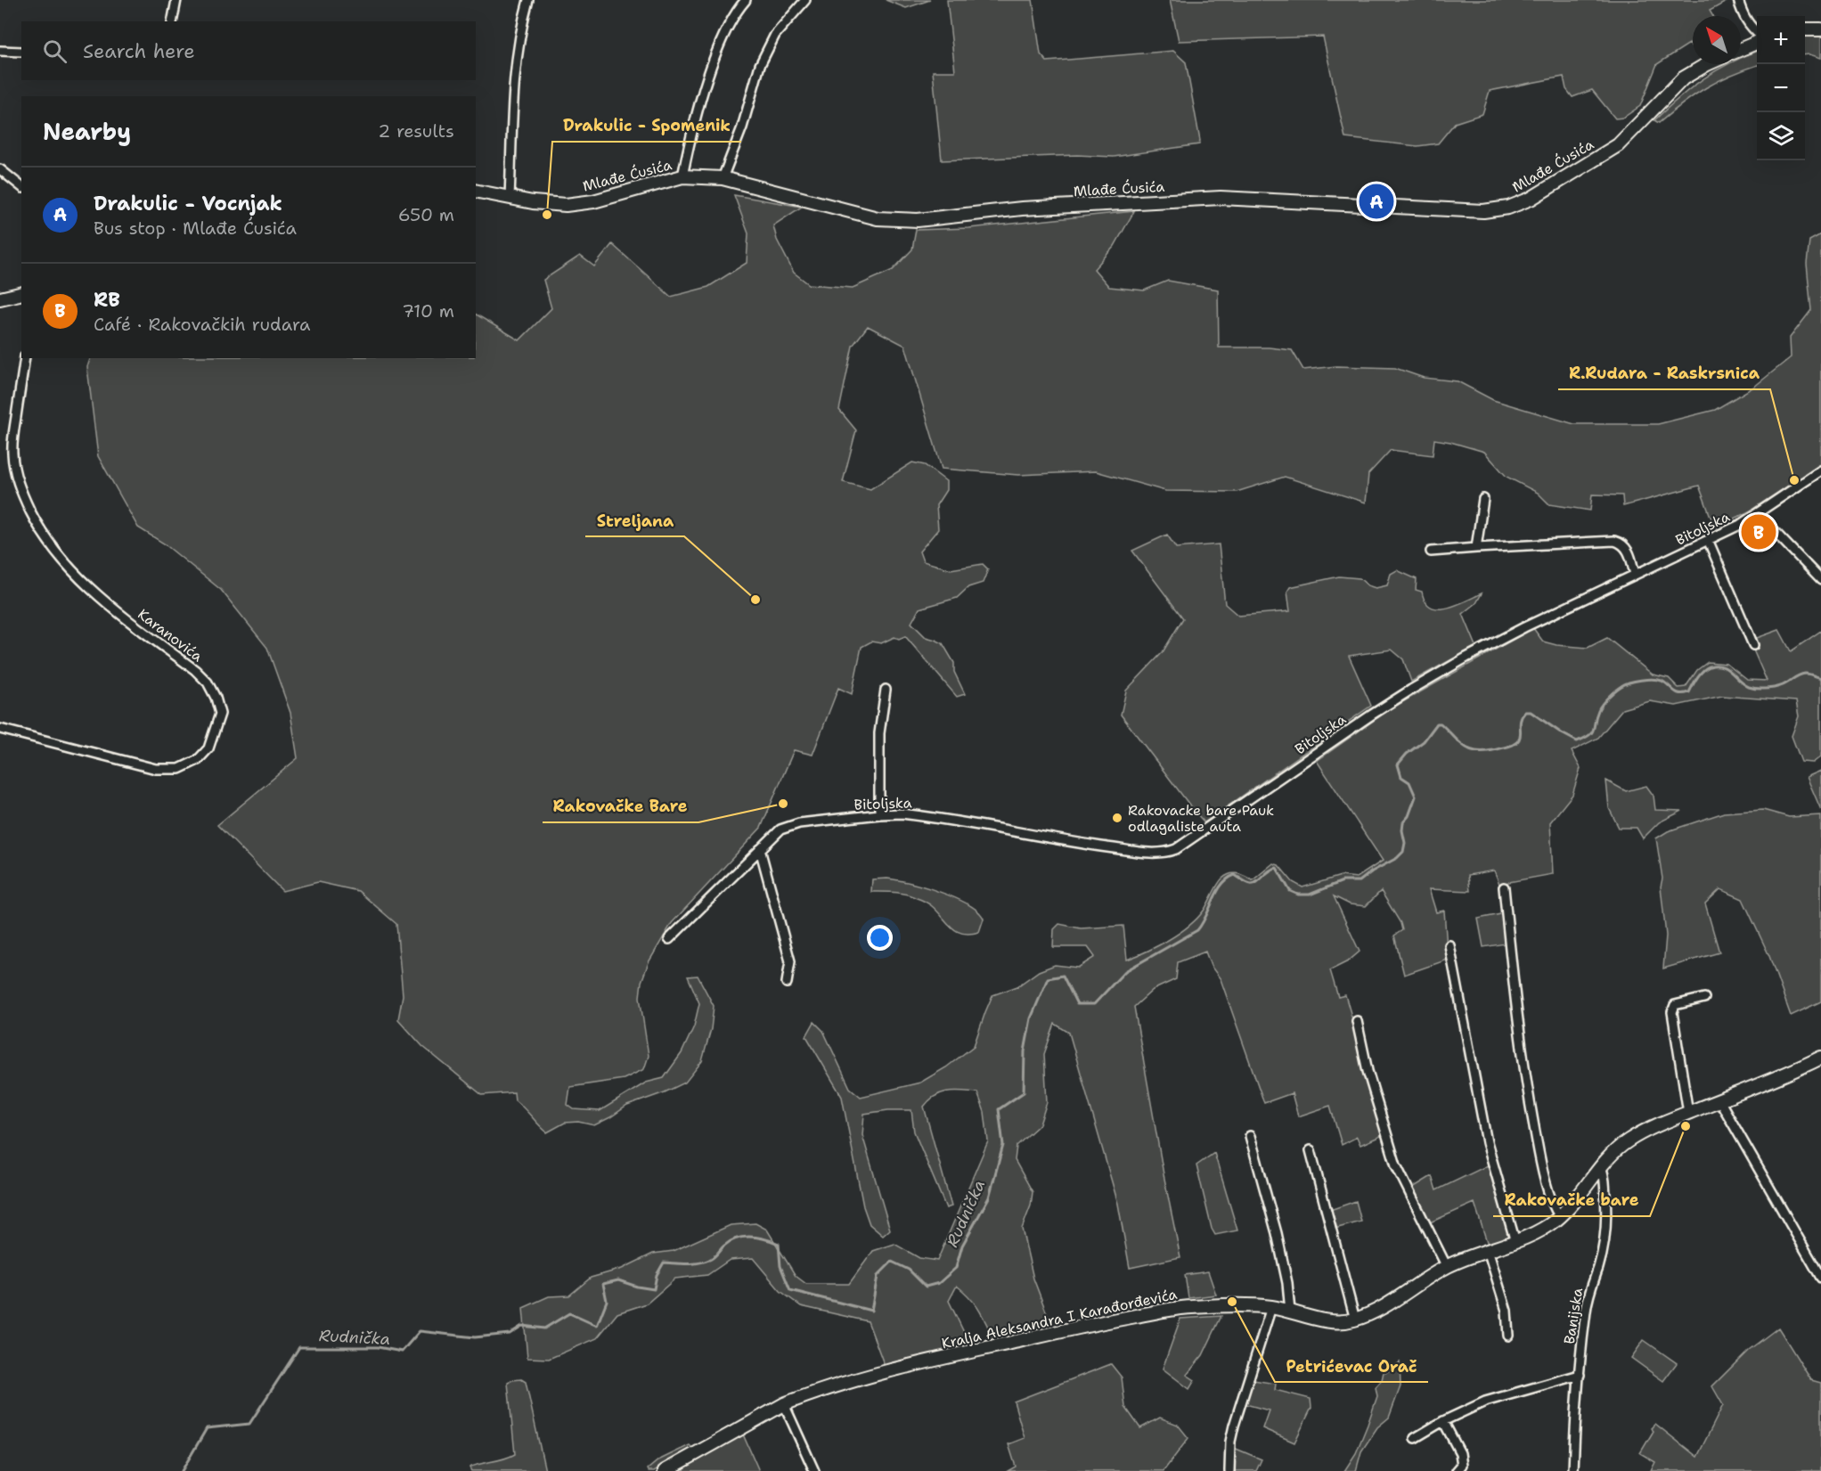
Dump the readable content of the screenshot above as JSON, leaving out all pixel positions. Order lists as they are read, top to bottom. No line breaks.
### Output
{"streets":{"street":["Mlađe Ćusića","Bitoljska","Karanovića","Banijska","Kralja Aleksandra I Karađorđevića"]},"crossings":[["Banijska","Kralja Aleksandra I Karađorđevića"]],"water":["Rudnička"],"places":["Drakulic - Spomenik","R.Rudara - Raskrsnica","Streljana","Rakovačke Bare","Rakovacke bare Pauk odlagaliste auta","Rakovačke bare","Petrićevac Orač"],"north":"top left","page":{"map_buttons":["+","−"],"search":"Search here","heading":["Nearby","2 results"],"list":[{"mark":"A","name":"Drakulic - Vocnjak","note":"Bus stop · Mlađe Ćusića","value":"650 m"},{"mark":"B","name":"RB","note":"Café · Rakovačkih rudara","value":"710 m"}],"pins":["A","B"]}}
